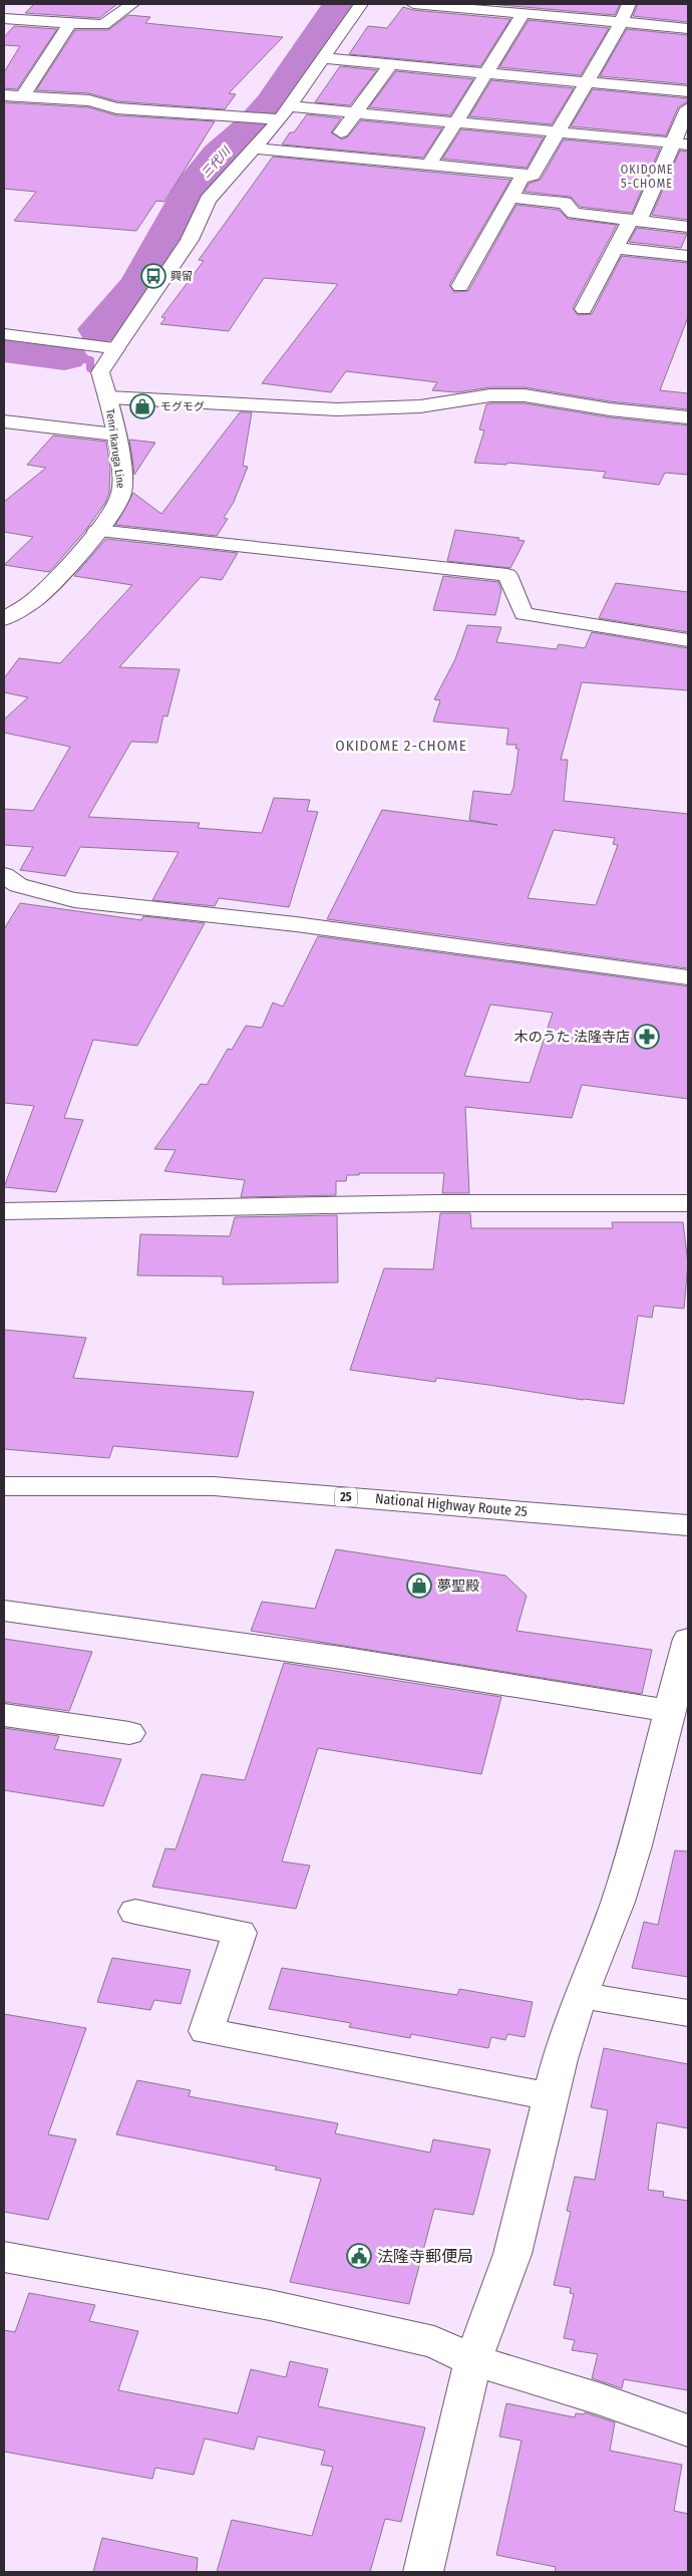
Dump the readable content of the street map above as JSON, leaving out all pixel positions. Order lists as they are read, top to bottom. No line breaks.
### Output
{"streets":{"main road":["Tenri Ikaruga Line","25","National Highway Route 25"]},"districts":["OKIDOME 5-CHOME","OKIDOME 2-CHOME"],"water":["三代川"],"places":{"bus stop":["興留"],"shop":["モグモグ","夢聖殿"],"pharmacy":["木のうた 法隆寺店"],"public building":["法隆寺郵便局"]}}
